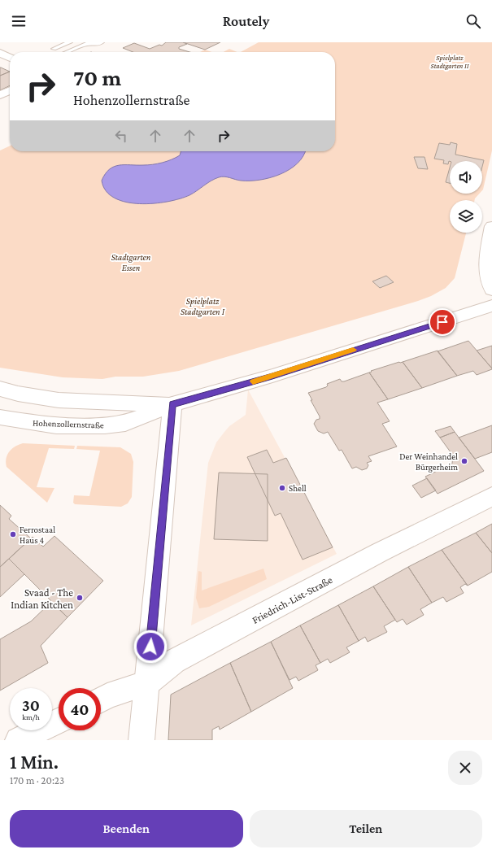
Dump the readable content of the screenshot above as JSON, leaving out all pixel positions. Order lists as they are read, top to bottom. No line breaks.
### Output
{"streets":{"street":["Hohenzollernstraße","Friedrich-List-Straße"]},"parks":["Spielplatz Stadtgarten II","Stadtgarten Essen","Spielplatz Stadtgarten I"],"places":["Der Weinhandel Bürgerheim","Shell","Ferrostaal Haus 4","Svaad - The Indian Kitchen"],"page":{"header":"Routely","turn":["70 m","Hohenzollernstraße"],"speed":"30 km/h","limit":"40","heading":["1 Min.","170 m · 20:23"],"buttons":["Beenden","Teilen"]}}
